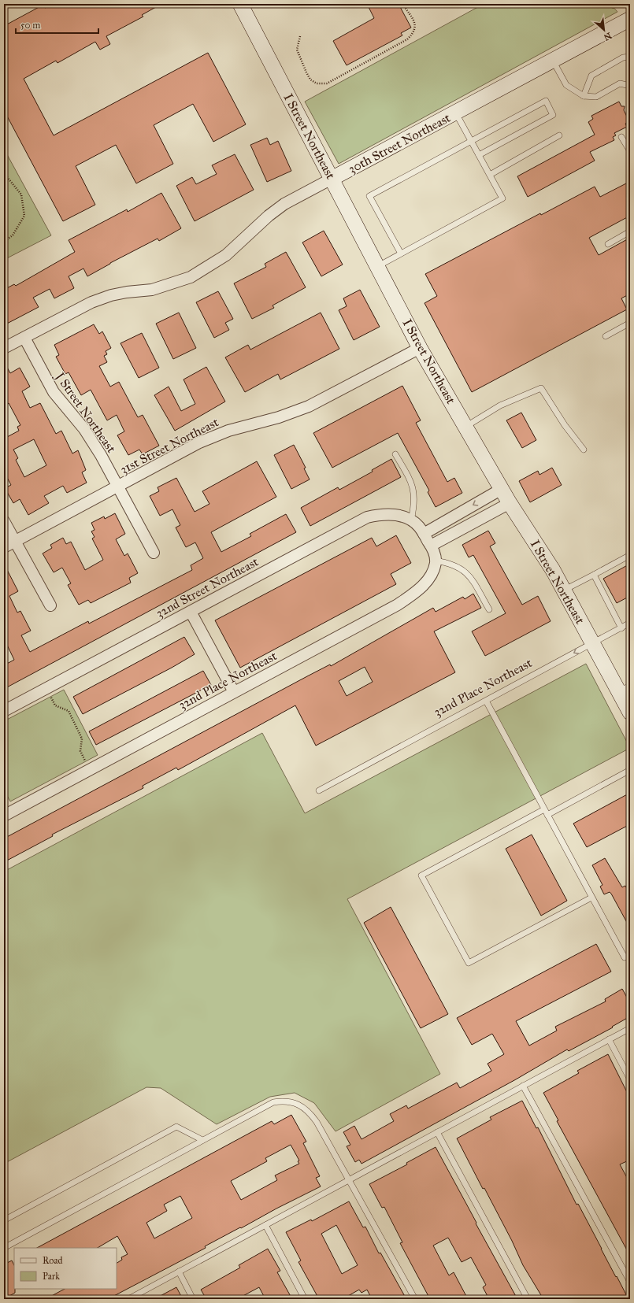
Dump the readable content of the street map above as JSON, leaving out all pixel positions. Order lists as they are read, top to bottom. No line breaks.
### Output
{"streets":{"street":["I Street Northeast","30th Street Northeast","J Street Northeast","31st Street Northeast","32nd Street Northeast","32nd Place Northeast"]},"crossings":[["I Street Northeast","30th Street Northeast"],["I Street Northeast","31st Street Northeast"],["I Street Northeast","32nd Place Northeast"],["30th Street Northeast","J Street Northeast"],["J Street Northeast","31st Street Northeast"]],"legend":["Road","Park"],"scale_bar":"50 m","north":"bottom right"}
